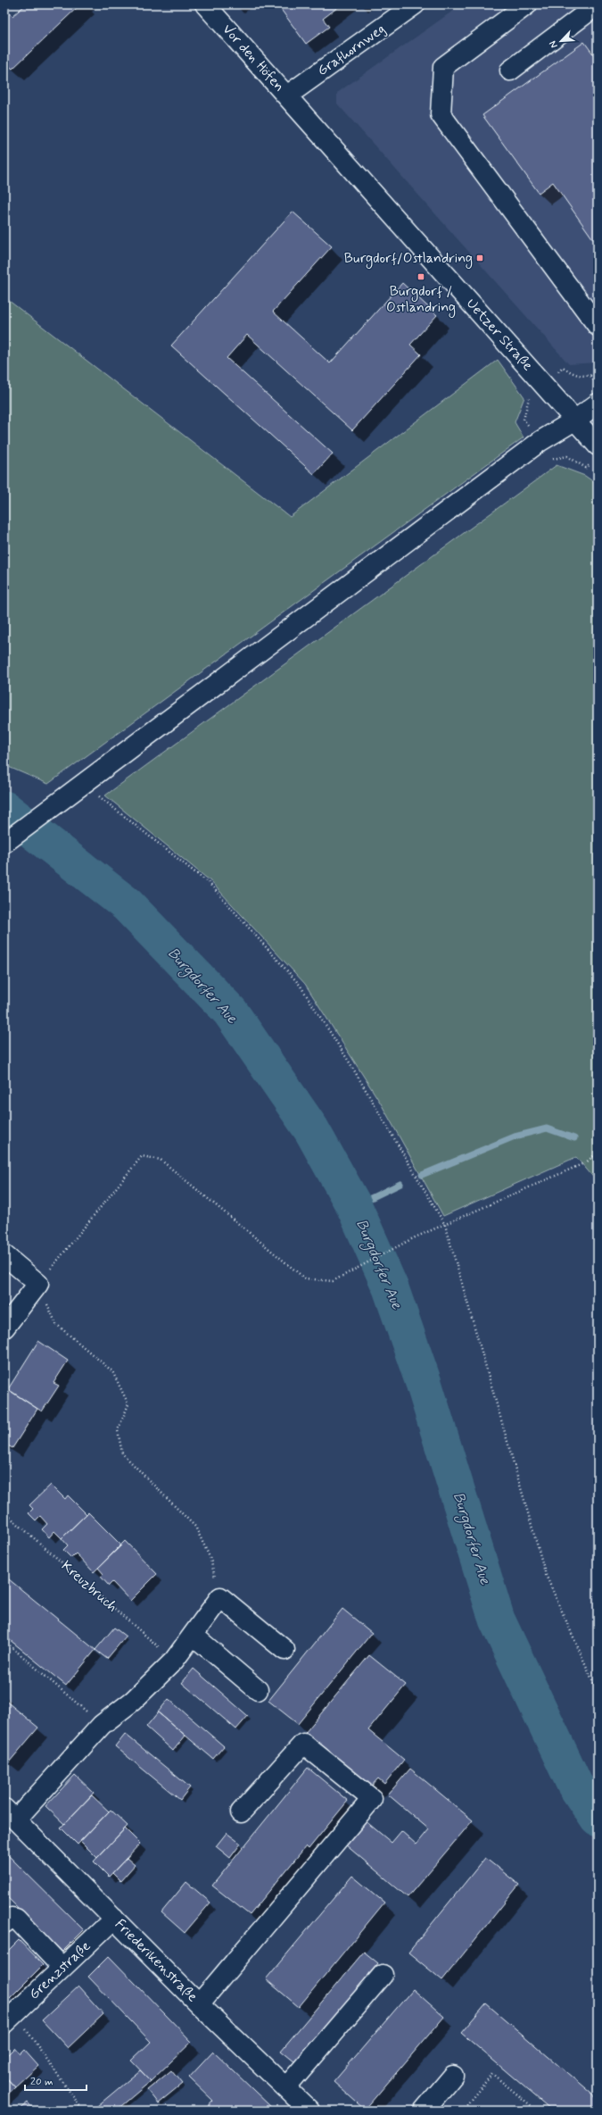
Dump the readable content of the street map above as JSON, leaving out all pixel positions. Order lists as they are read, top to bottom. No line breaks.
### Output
{"streets":{"street":["Grafhornweg","Vor den Höfen","Uetzer Straße","Friederikenstraße","Grenzstraße"],"path":["Kreuzbruch"]},"crossings":[["Grafhornweg","Vor den Höfen"],["Grafhornweg","Uetzer Straße"],["Vor den Höfen","Uetzer Straße"],["Friederikenstraße","Grenzstraße"]],"water":["Burgdorfer Aue"],"places":{"transit":["Burgdorf/Ostlandring","Burgdorf / Ostlandring"]},"scale_bar":"20 m","north":"bottom left"}
